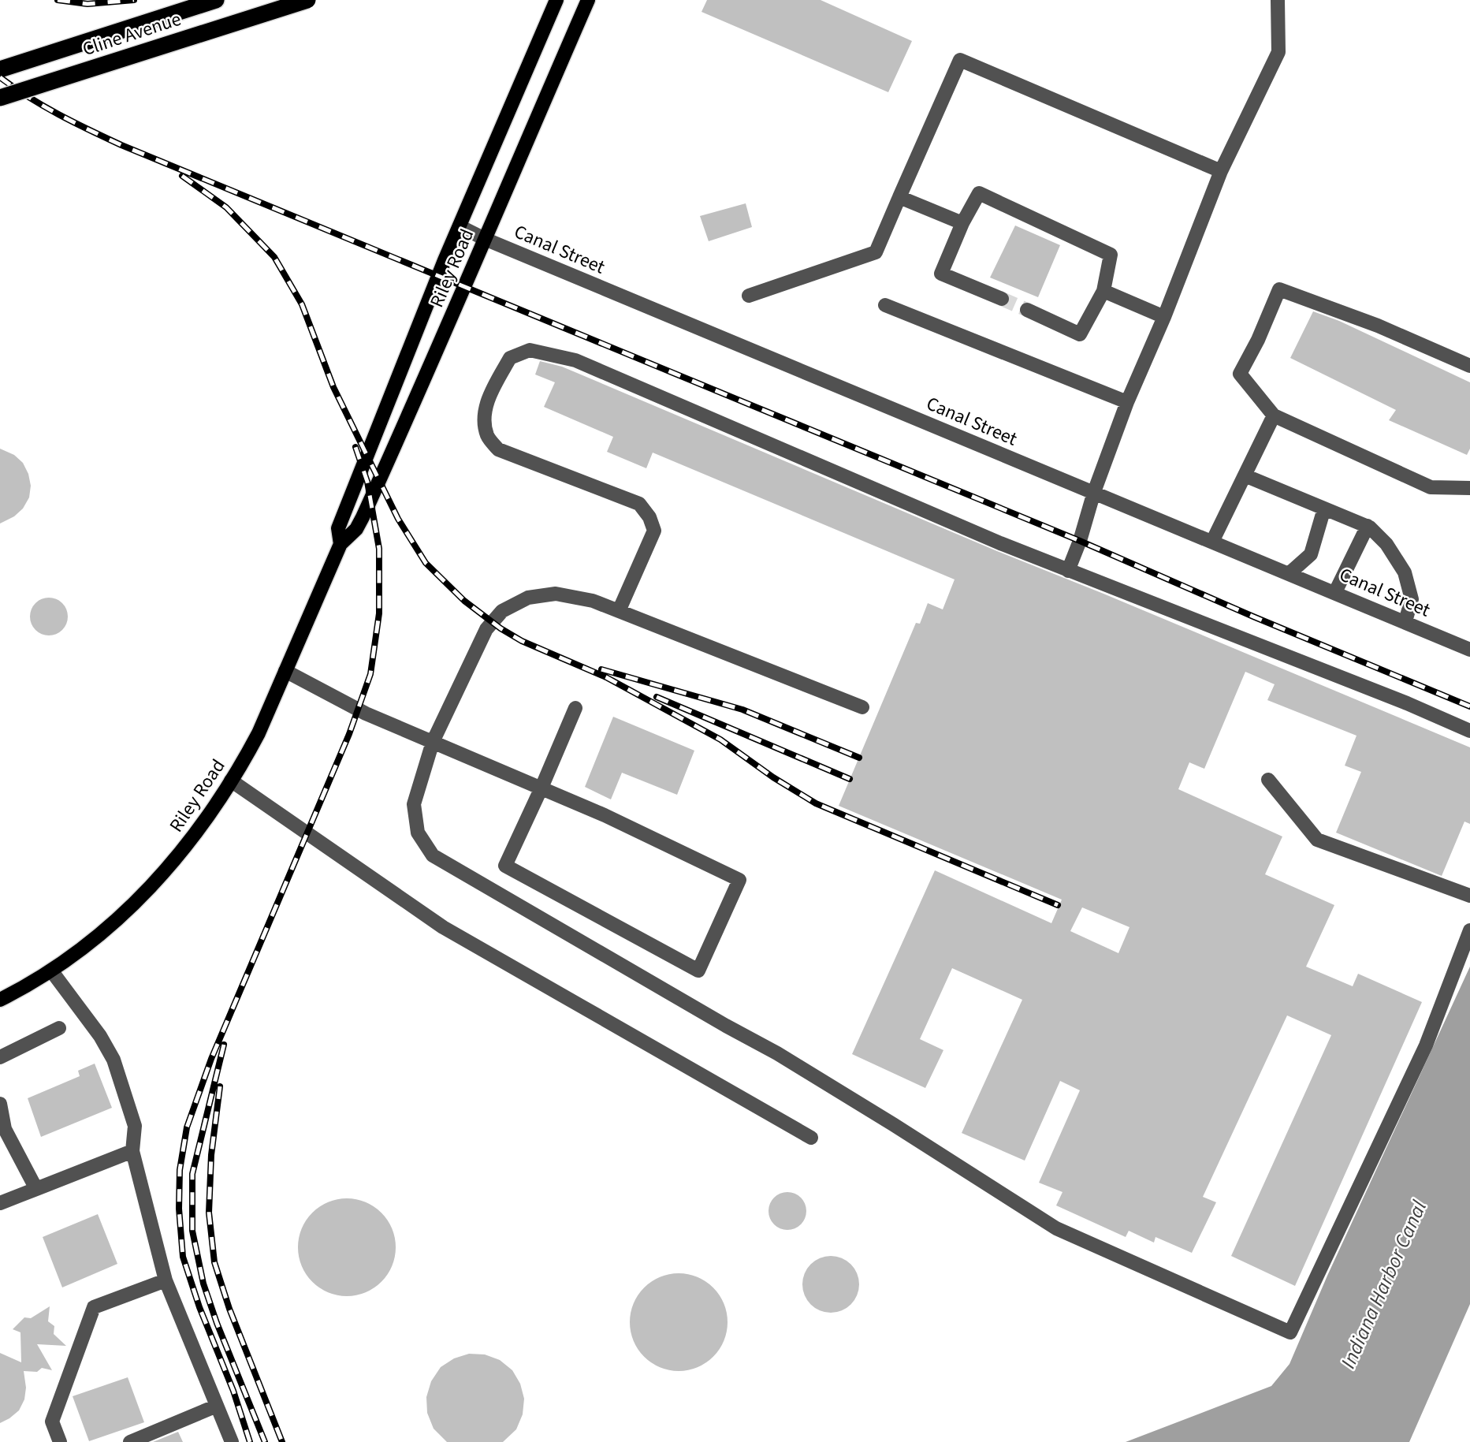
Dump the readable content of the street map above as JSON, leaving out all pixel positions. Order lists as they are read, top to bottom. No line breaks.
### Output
{"streets":{"highway":["Cline Avenue"],"main road":["Riley Road"],"street":["Canal Street"]},"crossings":[["Canal Street","Riley Road"]],"water":["Indiana Harbor Canal"]}
